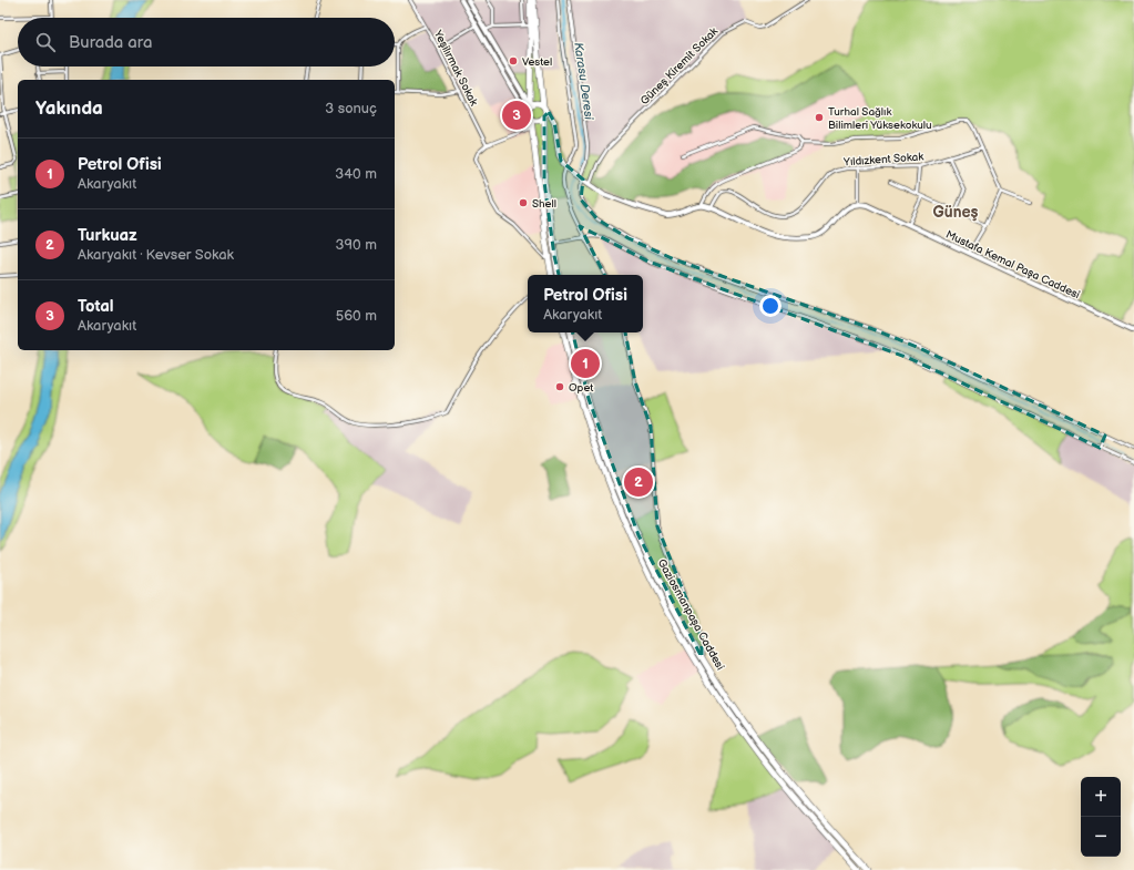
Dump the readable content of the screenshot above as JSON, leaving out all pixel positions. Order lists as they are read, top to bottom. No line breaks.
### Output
{"streets":{"highway":["Gaziosmanpaşa Caddesi"],"street":["Güneş Kiremit Sokak","Yeşilırmak Sokak","Yıldızkent Sokak","Mustafa Kemal Paşa Caddesi"]},"districts":["Güneş"],"water":["Karasu Deresi"],"places":["Vestel","Turhal Sağlık Bilimleri Yüksekokulu","Shell","Opet"],"page":{"search":"Burada ara","heading":["Yakında","3 sonuç"],"pins":["3","1","2"],"list":[{"mark":"1","name":"Petrol Ofisi","note":"Akaryakıt","value":"340 m"},{"mark":"2","name":"Turkuaz","note":"Akaryakıt · Kevser Sokak","value":"390 m"},{"mark":"3","name":"Total","note":"Akaryakıt","value":"560 m"}],"popup":["Petrol Ofisi","Akaryakıt"],"map_buttons":["+","−"]}}
